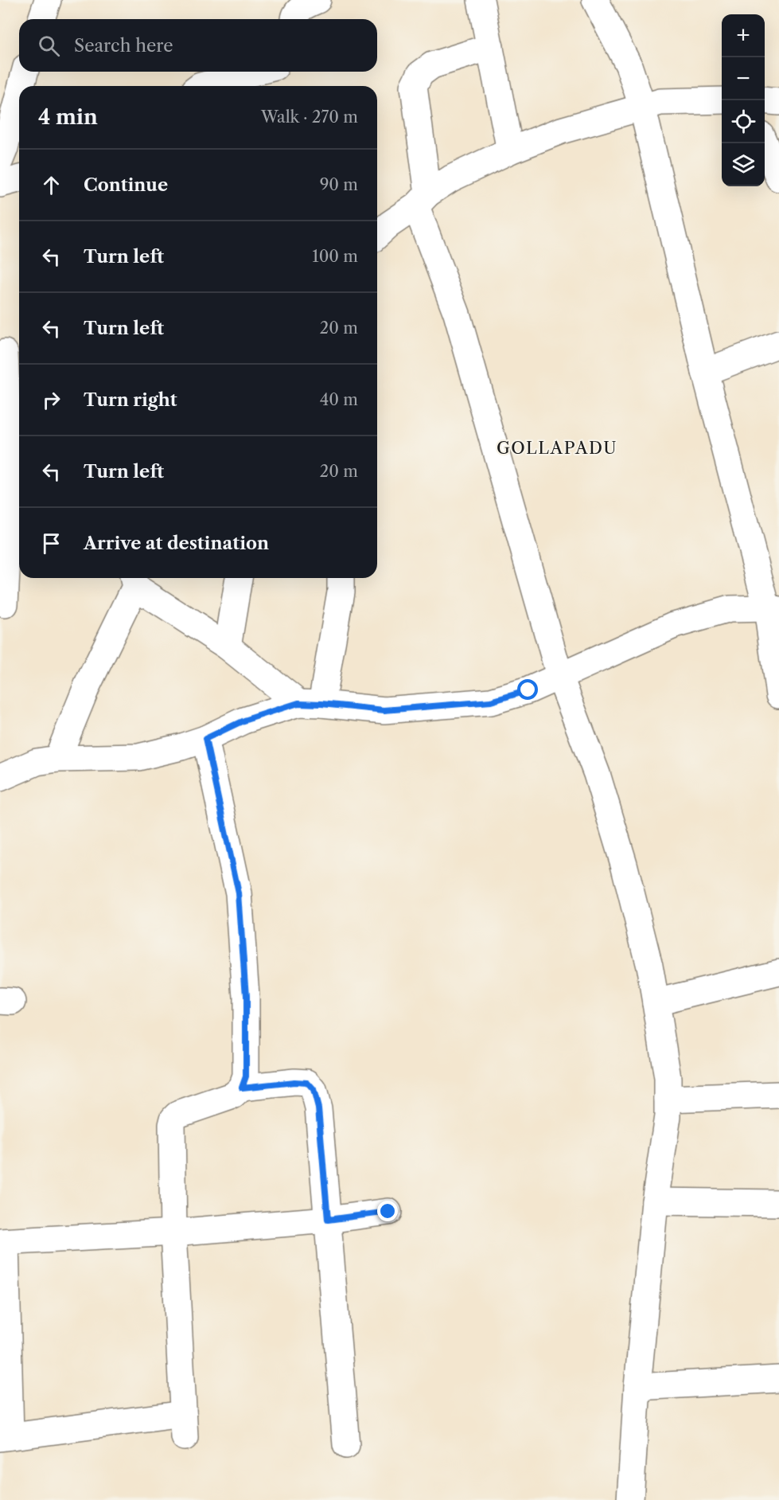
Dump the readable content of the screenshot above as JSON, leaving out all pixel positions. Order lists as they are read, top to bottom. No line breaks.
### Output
{"districts":["GOLLAPADU"],"page":{"map_buttons":["+","−"],"search":"Search here","heading":["4 min","Walk · 270 m"],"list":[["Continue","90 m"],["Turn left","100 m"],["Turn left","20 m"],["Turn right","40 m"],["Turn left","20 m"],"Arrive at destination"]}}
